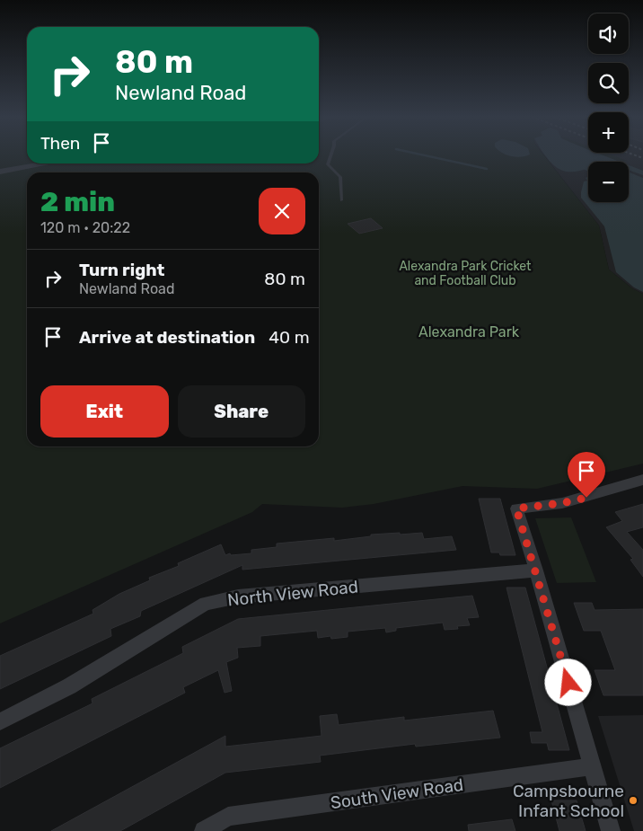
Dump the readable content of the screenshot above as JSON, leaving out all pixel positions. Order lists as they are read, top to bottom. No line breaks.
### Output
{"streets":{"street":["North View Road","South View Road"]},"parks":["Alexandra Park Cricket and Football Club","Alexandra Park"],"places":["Campsbourne Infant School"],"page":{"map_buttons":["+","−"],"turn":["80 m","Newland Road"],"then":"Then","heading":["2 min","120 m · 20:22"],"list":[{"name":"Turn right","note":"Newland Road","value":"80 m"},{"name":"Arrive at destination","value":"40 m"}],"buttons":["Exit","Share"]}}
